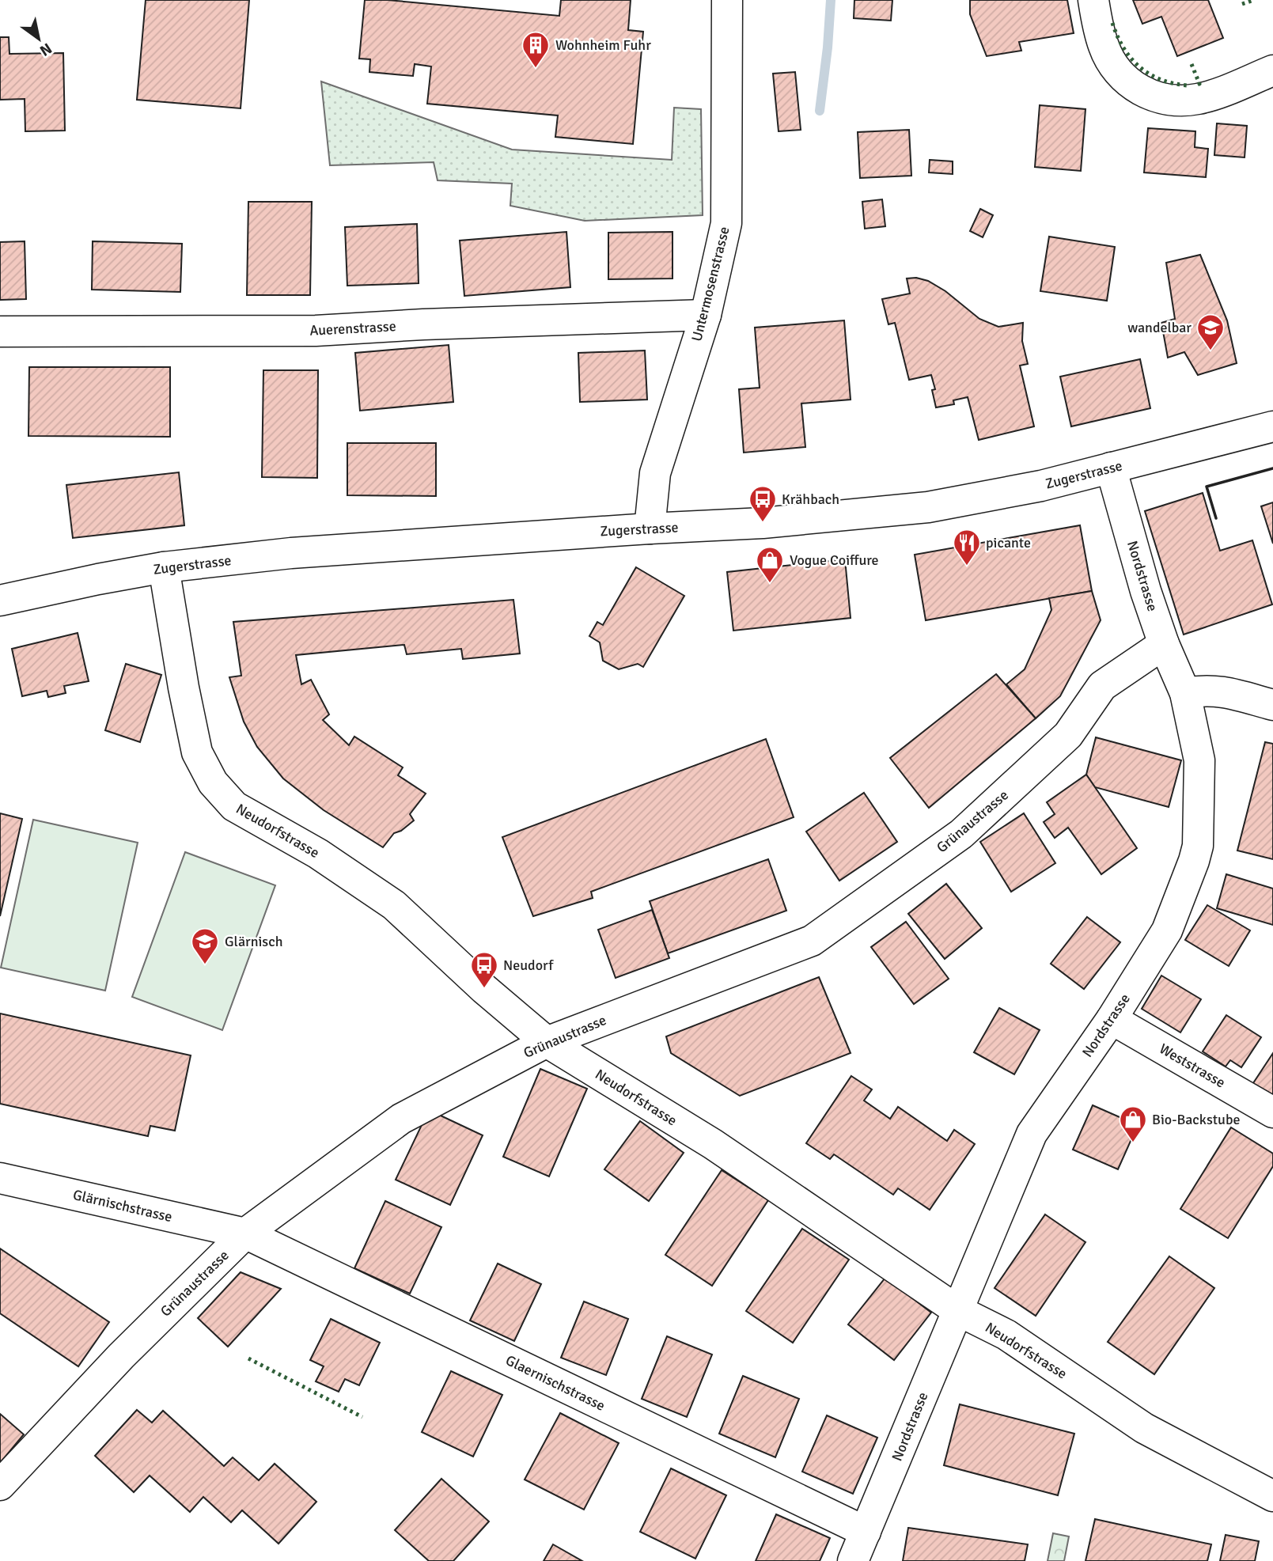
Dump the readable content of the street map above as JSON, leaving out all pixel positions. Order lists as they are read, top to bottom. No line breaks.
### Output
{"streets":{"street":["Untermosenstrasse","Auerenstrasse","Zugerstrasse","Nordstrasse","Grünaustrasse","Neudorfstrasse","Weststrasse","Glärnischstrasse","Glaernischstrasse"]},"crossings":[["Untermosenstrasse","Auerenstrasse"],["Untermosenstrasse","Zugerstrasse"],["Zugerstrasse","Nordstrasse"],["Zugerstrasse","Neudorfstrasse"],["Nordstrasse","Grünaustrasse"],["Nordstrasse","Neudorfstrasse"],["Nordstrasse","Weststrasse"],["Nordstrasse","Glaernischstrasse"],["Grünaustrasse","Neudorfstrasse"],["Grünaustrasse","Glärnischstrasse"],["Grünaustrasse","Glaernischstrasse"],["Glärnischstrasse","Glaernischstrasse"]],"places":{"building":["Wohnheim Fuhr"],"school or university":["wandelbar","Glärnisch"],"bus stop":["Krähbach","Neudorf"],"restaurant":["picante"],"shop":["Vogue Coiffure","Bio-Backstube"]},"north":"bottom right"}
